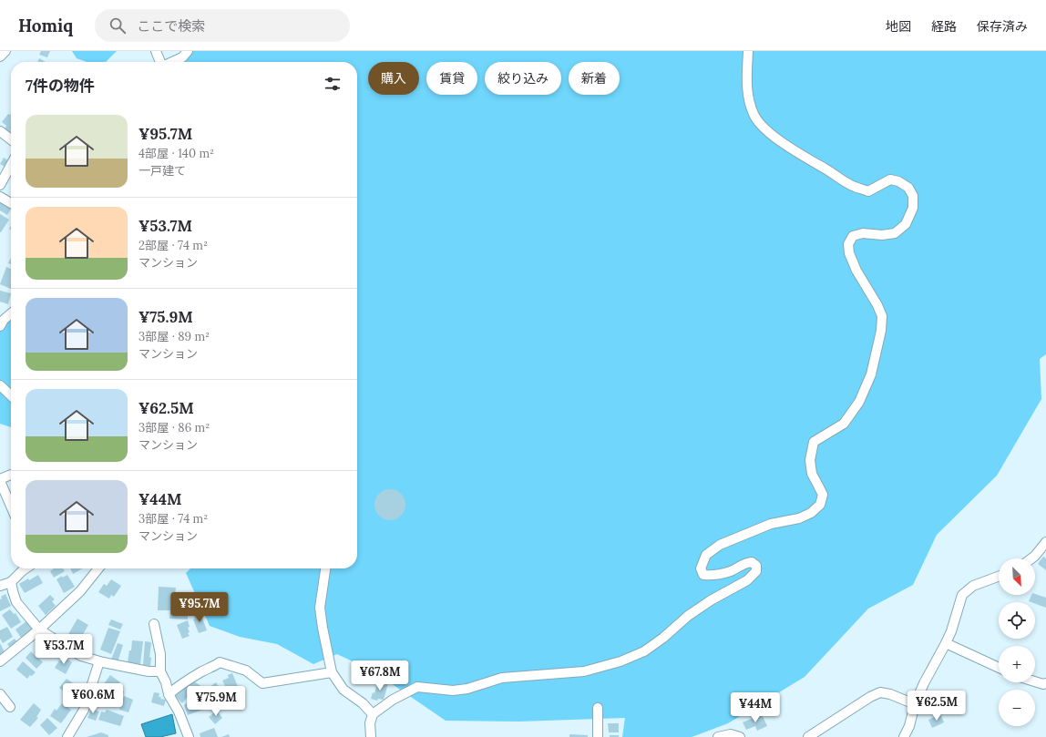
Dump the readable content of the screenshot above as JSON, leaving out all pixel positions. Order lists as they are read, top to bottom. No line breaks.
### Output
{"north":"bottom right","page":{"header":"Homiq","search":"ここで検索","nav":["地図","経路","保存済み"],"chip":["購入","賃貸","絞り込み","新着"],"heading":"7件の物件","list":[{"name":"¥95.7M","note":"4部屋 · 140 m² · 一戸建て"},{"name":"¥53.7M","note":"2部屋 · 74 m² · マンション"},{"name":"¥75.9M","note":"3部屋 · 89 m² · マンション"},{"name":"¥62.5M","note":"3部屋 · 86 m² · マンション"},{"name":"¥44M","note":"3部屋 · 74 m² · マンション"}],"map_buttons":["+","−"],"price":["¥95.7M","¥53.7M","¥67.8M","¥60.6M","¥75.9M","¥62.5M","¥44M"]}}
